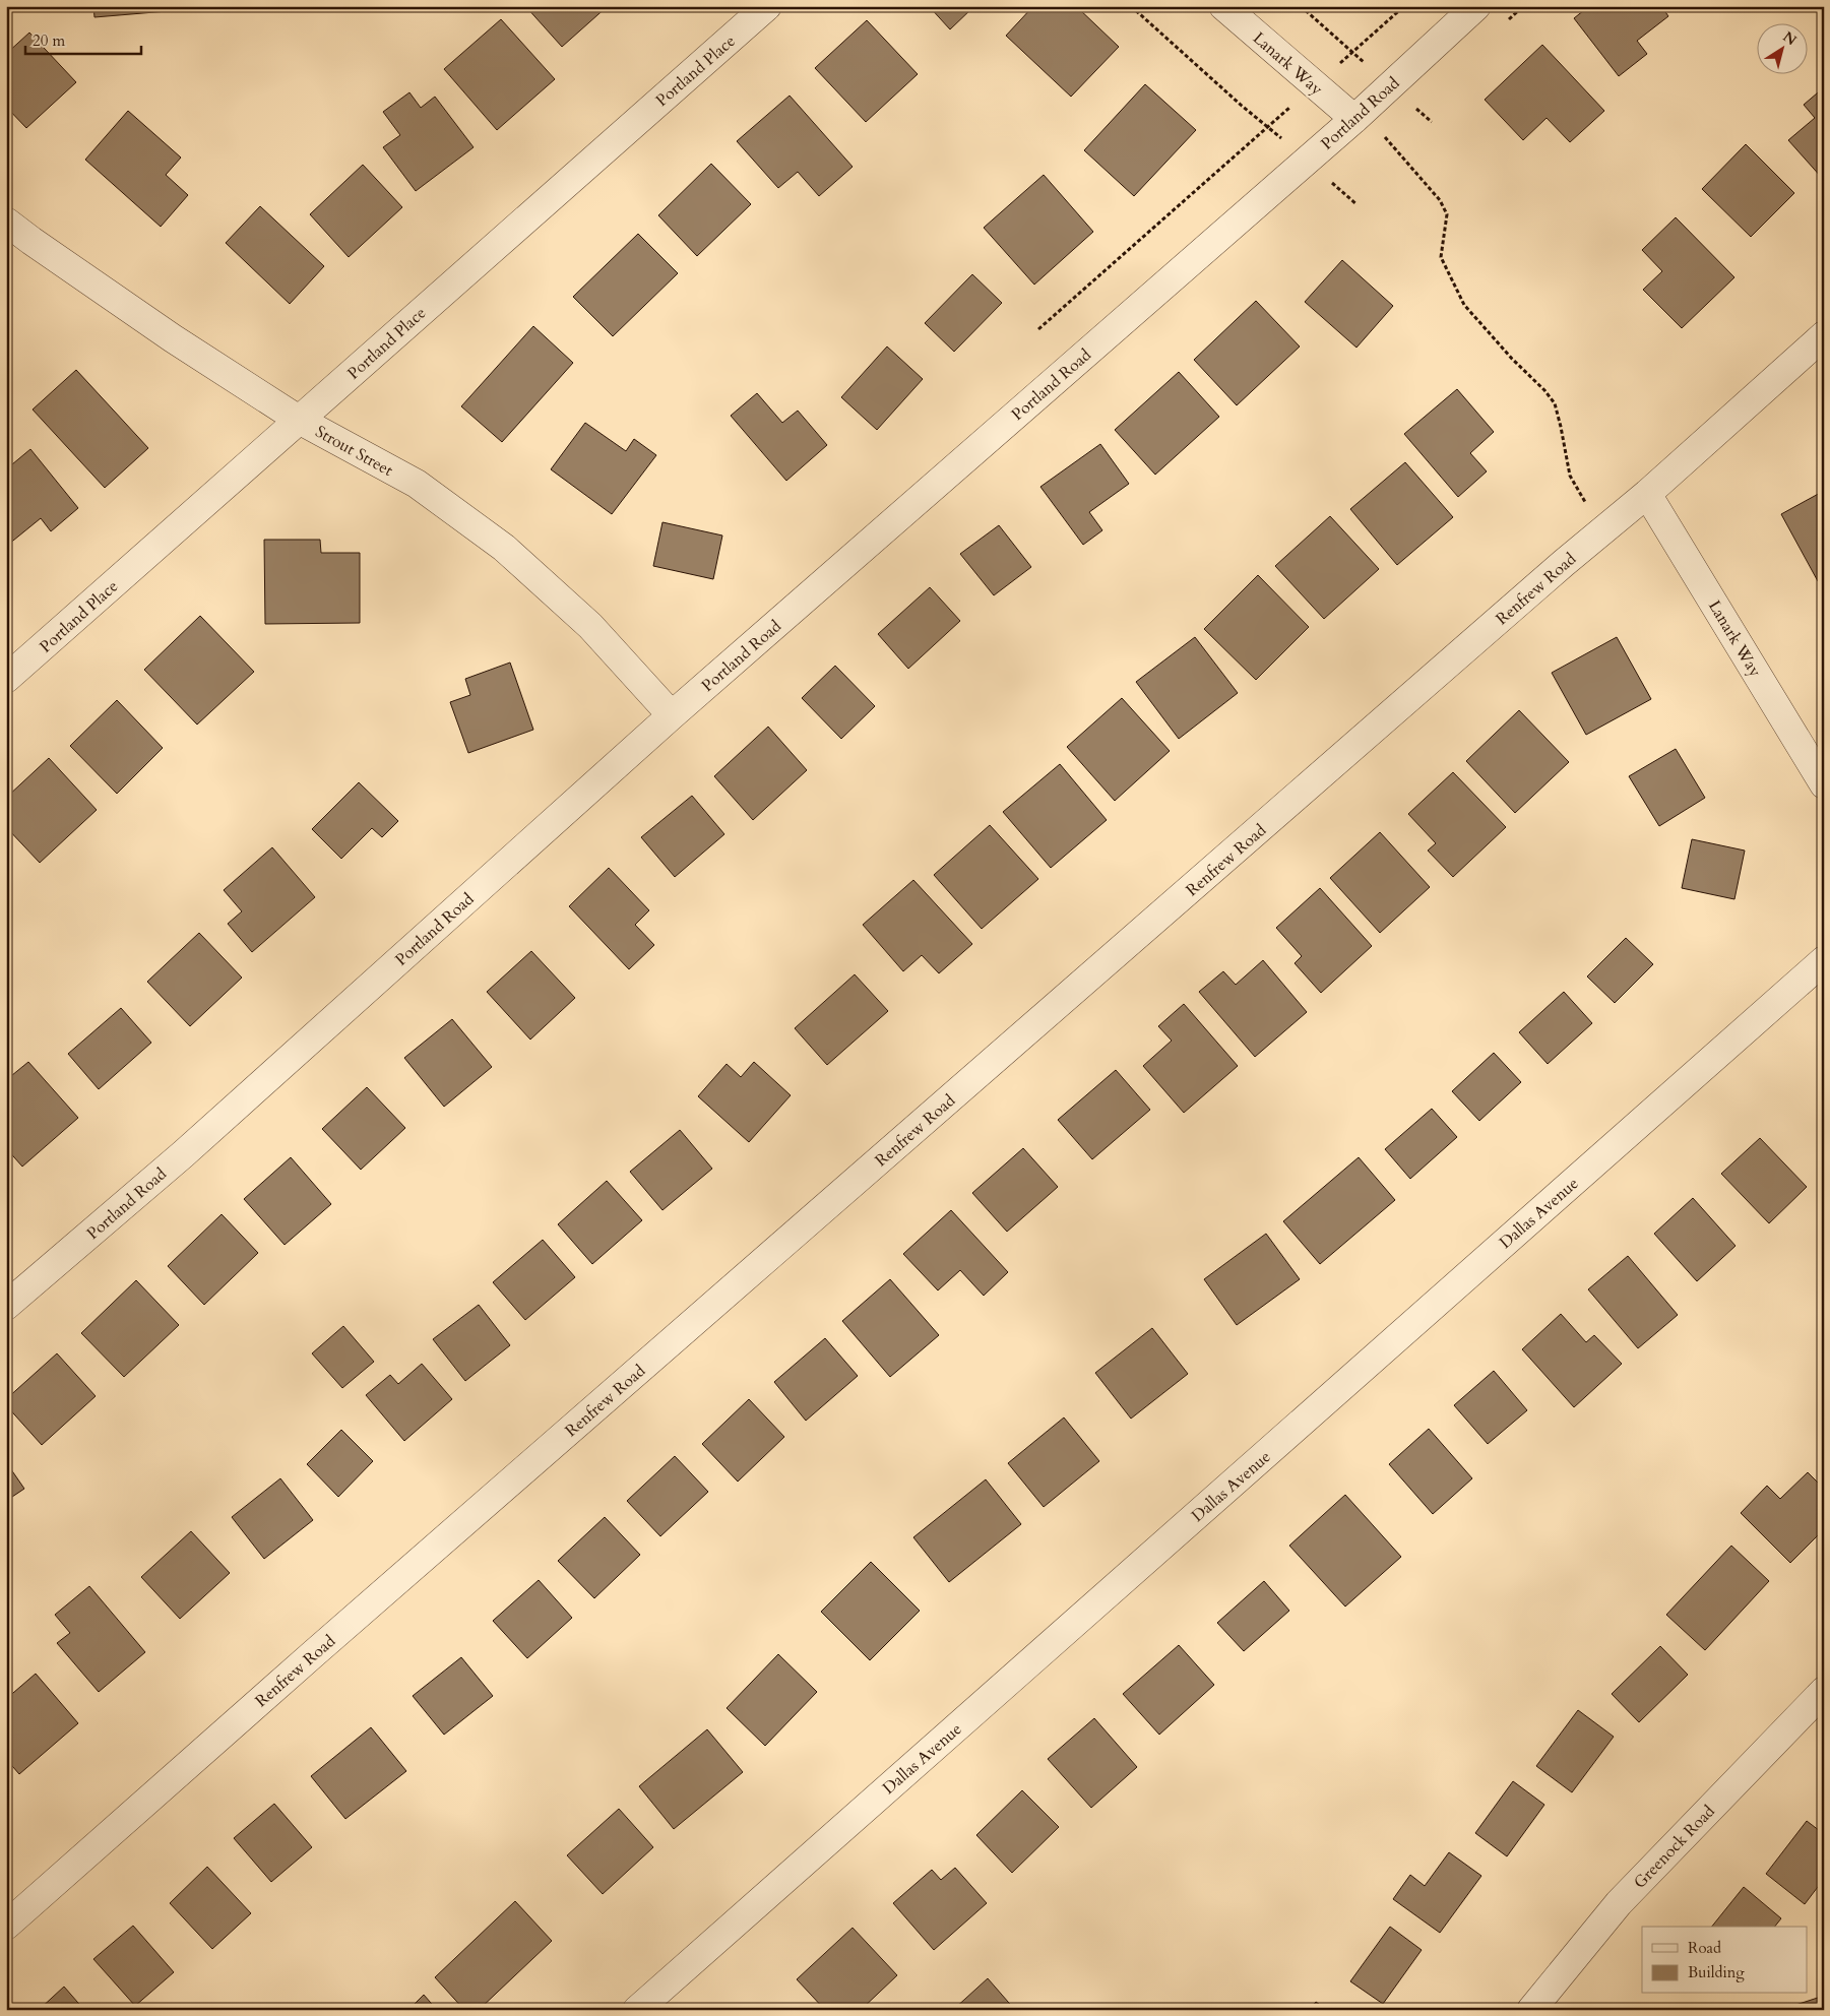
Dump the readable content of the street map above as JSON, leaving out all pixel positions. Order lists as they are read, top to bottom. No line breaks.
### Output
{"streets":{"street":["Lanark Way","Portland Place","Portland Road","Strout Street","Renfrew Road","Dallas Avenue","Greenock Road"]},"crossings":[["Lanark Way","Portland Road"],["Lanark Way","Renfrew Road"],["Portland Place","Strout Street"],["Portland Road","Strout Street"]],"legend":["Road","Building"],"scale_bar":"20 m","north":"top right"}
